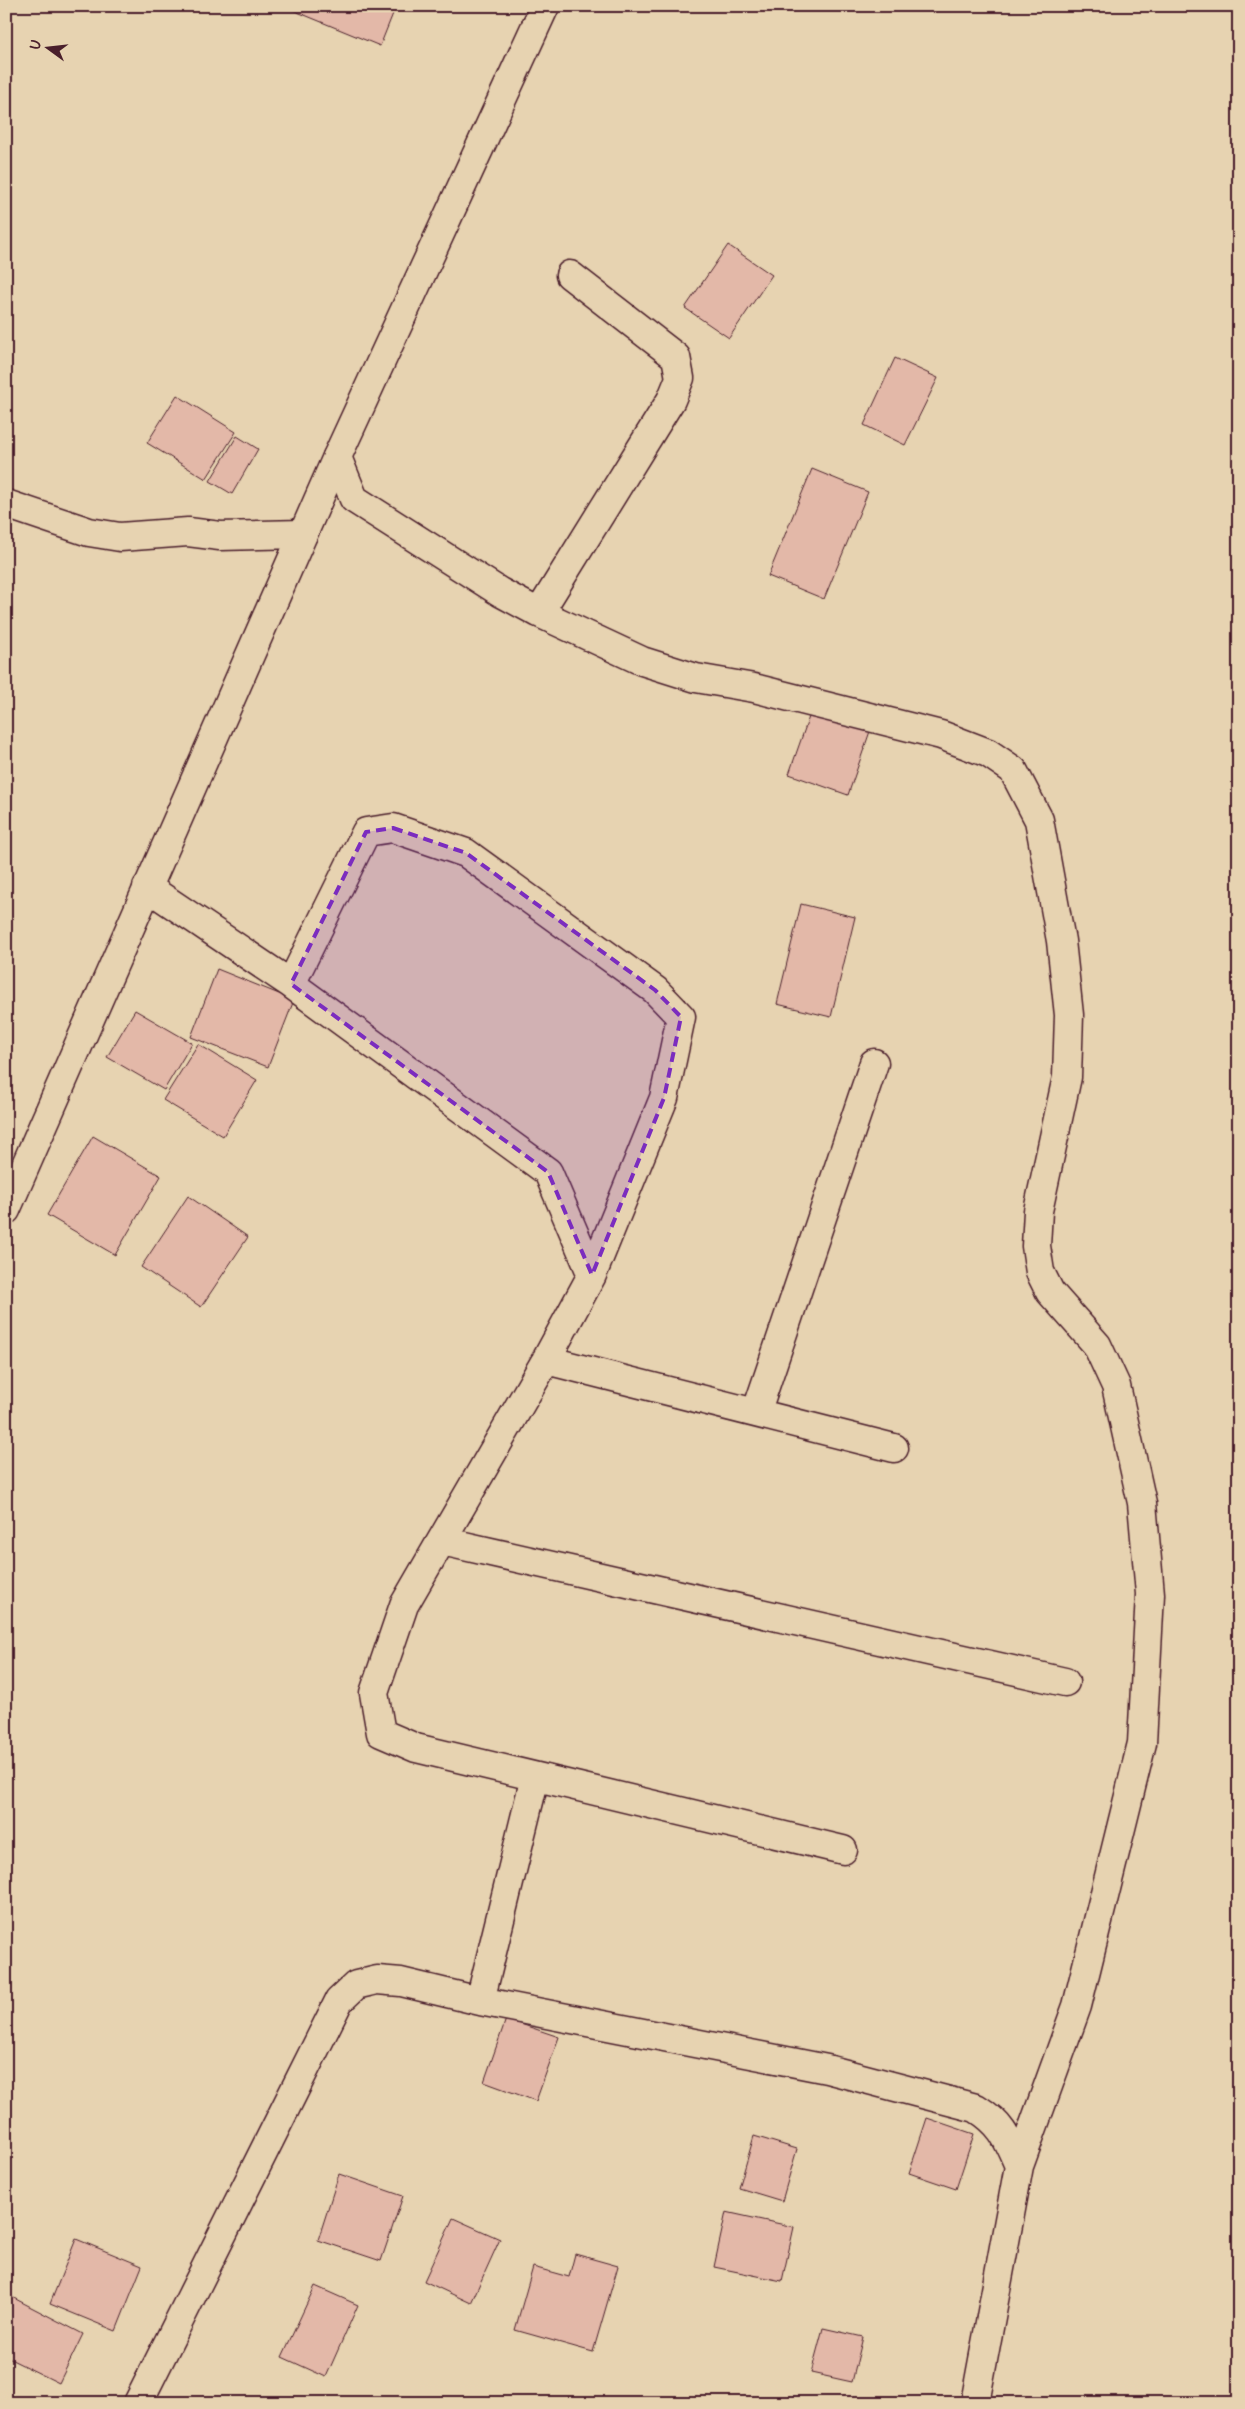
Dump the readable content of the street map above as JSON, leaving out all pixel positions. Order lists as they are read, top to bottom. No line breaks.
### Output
{"north":"left"}
